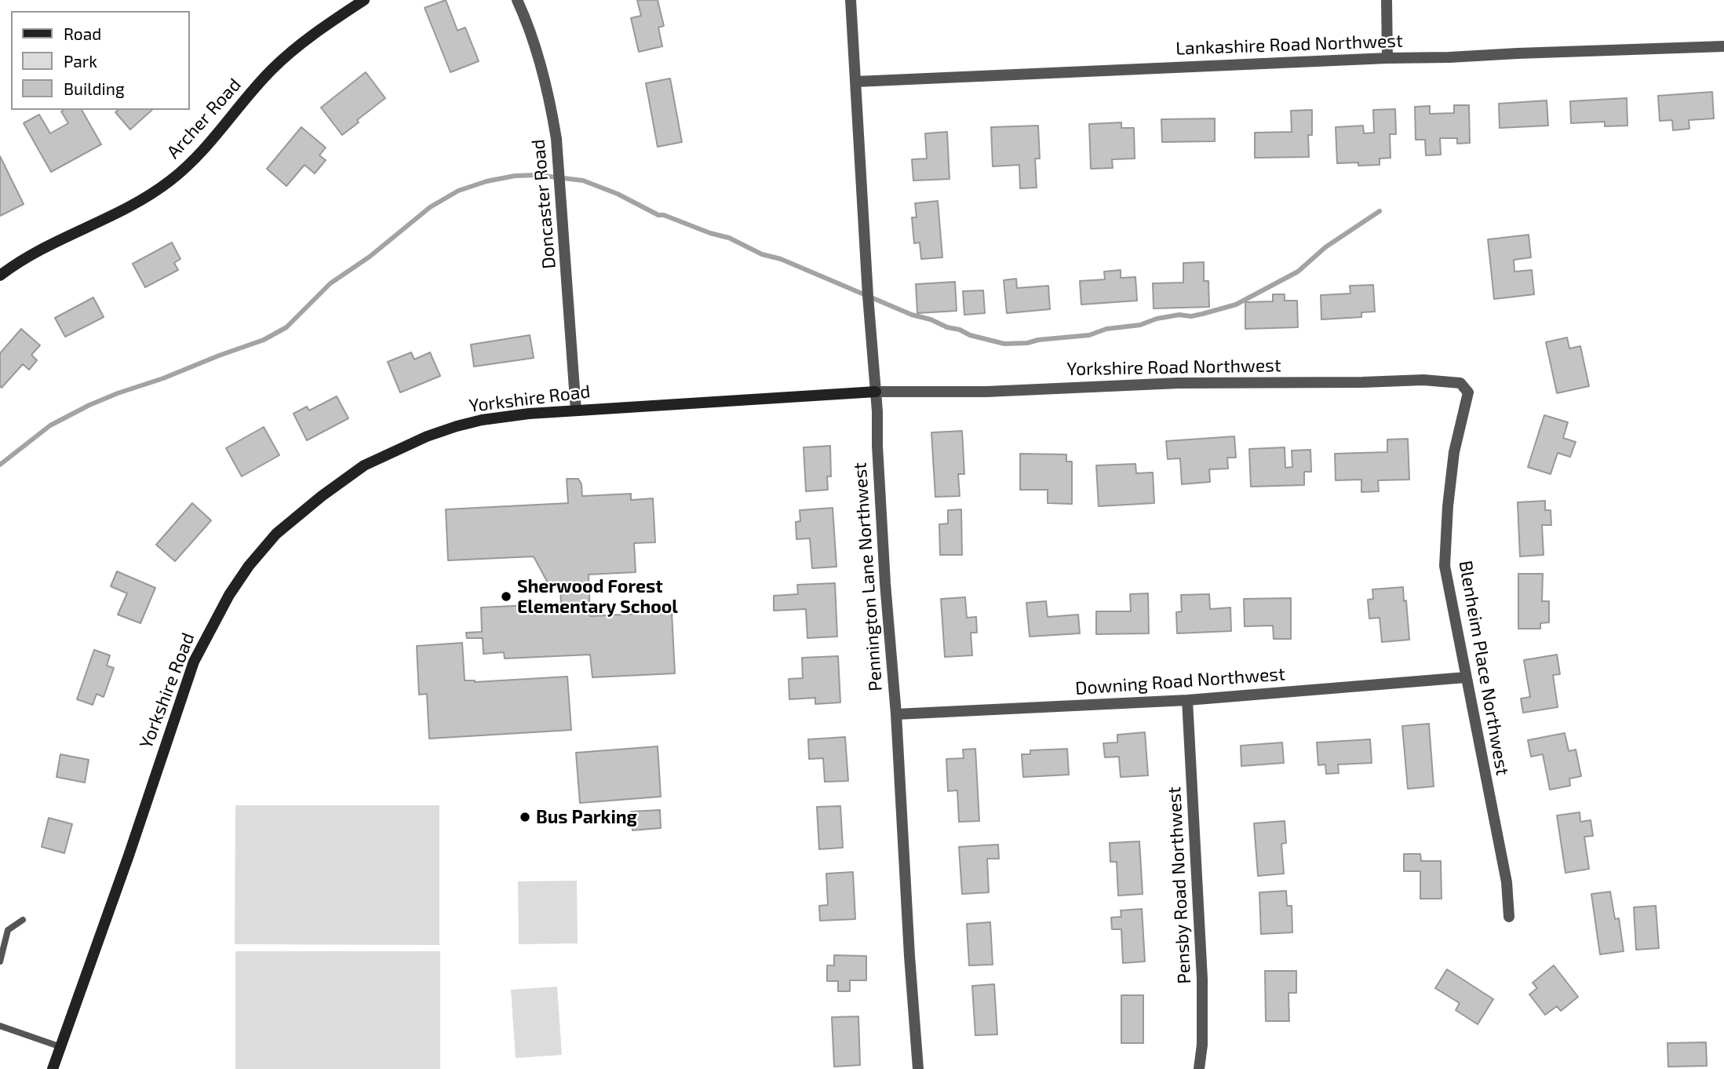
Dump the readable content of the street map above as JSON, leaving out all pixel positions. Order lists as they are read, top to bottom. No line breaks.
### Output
{"streets":{"street":["Lankashire Road Northwest","Archer Road","Doncaster Road","Yorkshire Road Northwest","Yorkshire Road","Pennington Lane Northwest","Blenheim Place Northwest","Downing Road Northwest","Pensby Road Northwest"]},"crossings":[["Lankashire Road Northwest","Pennington Lane Northwest"],["Doncaster Road","Yorkshire Road"],["Yorkshire Road Northwest","Yorkshire Road"],["Yorkshire Road Northwest","Pennington Lane Northwest"],["Yorkshire Road Northwest","Blenheim Place Northwest"],["Yorkshire Road","Pennington Lane Northwest"],["Pennington Lane Northwest","Downing Road Northwest"],["Blenheim Place Northwest","Downing Road Northwest"],["Downing Road Northwest","Pensby Road Northwest"]],"places":["Sherwood Forest Elementary School","Bus Parking"],"legend":["Road","Park","Building"]}
